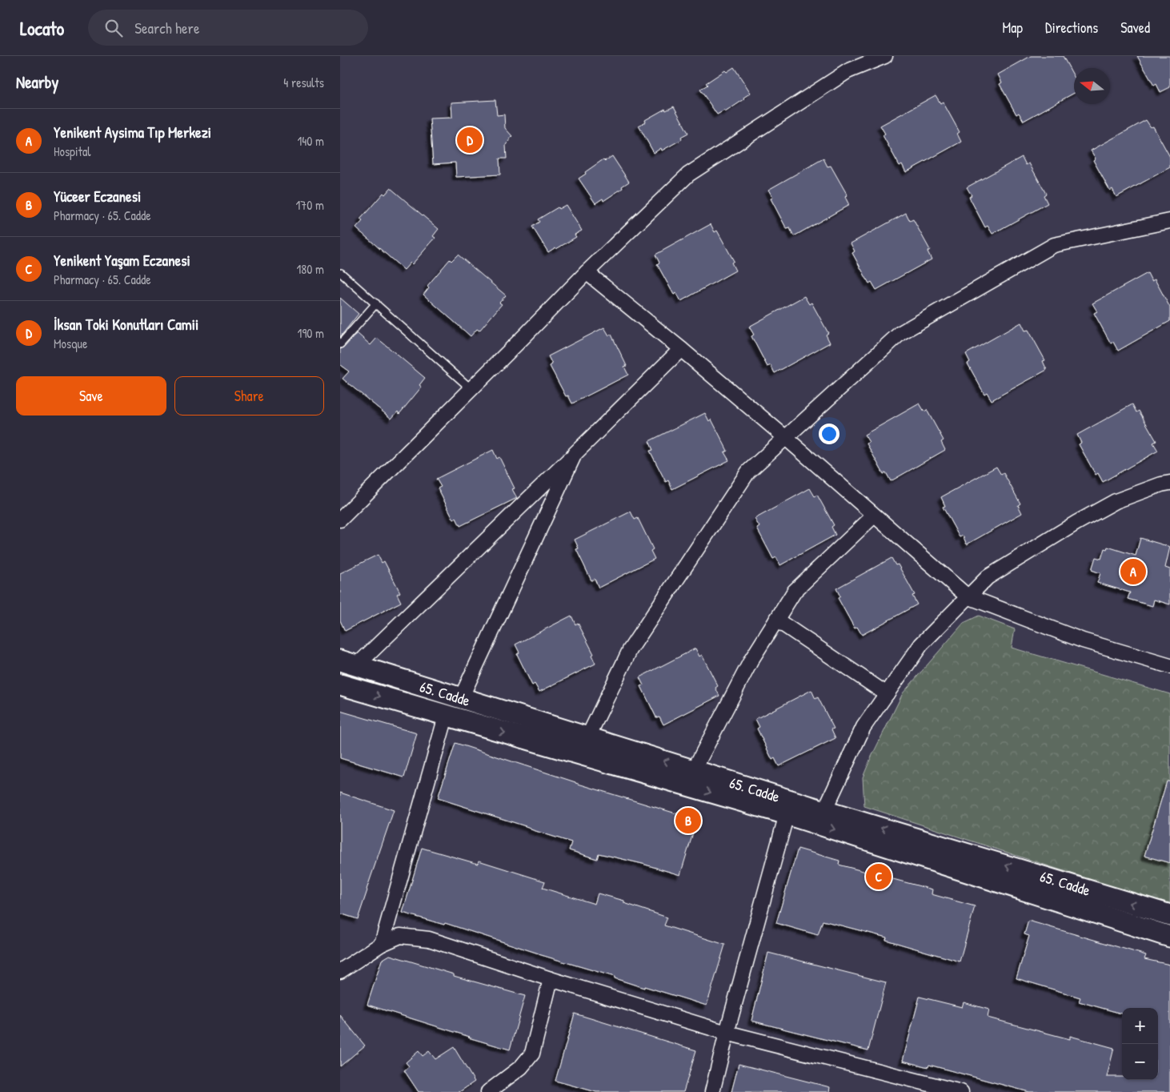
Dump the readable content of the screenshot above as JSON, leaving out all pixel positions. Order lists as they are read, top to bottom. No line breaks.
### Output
{"streets":{"main road":["65. Cadde"]},"north":"left","page":{"header":"Locato","search":"Search here","nav":["Map","Directions","Saved"],"heading":["Nearby","4 results"],"list":[{"mark":"A","name":"Yenikent Aysima Tıp Merkezi","note":"Hospital","value":"140 m"},{"mark":"B","name":"Yüceer Eczanesi","note":"Pharmacy · 65. Cadde","value":"170 m"},{"mark":"C","name":"Yenikent Yaşam Eczanesi","note":"Pharmacy · 65. Cadde","value":"180 m"},{"mark":"D","name":"İksan Toki Konutları Camii","note":"Mosque","value":"190 m"}],"pins":["D","A","B","C"],"buttons":["Save","Share"],"map_buttons":["+","−"]}}
